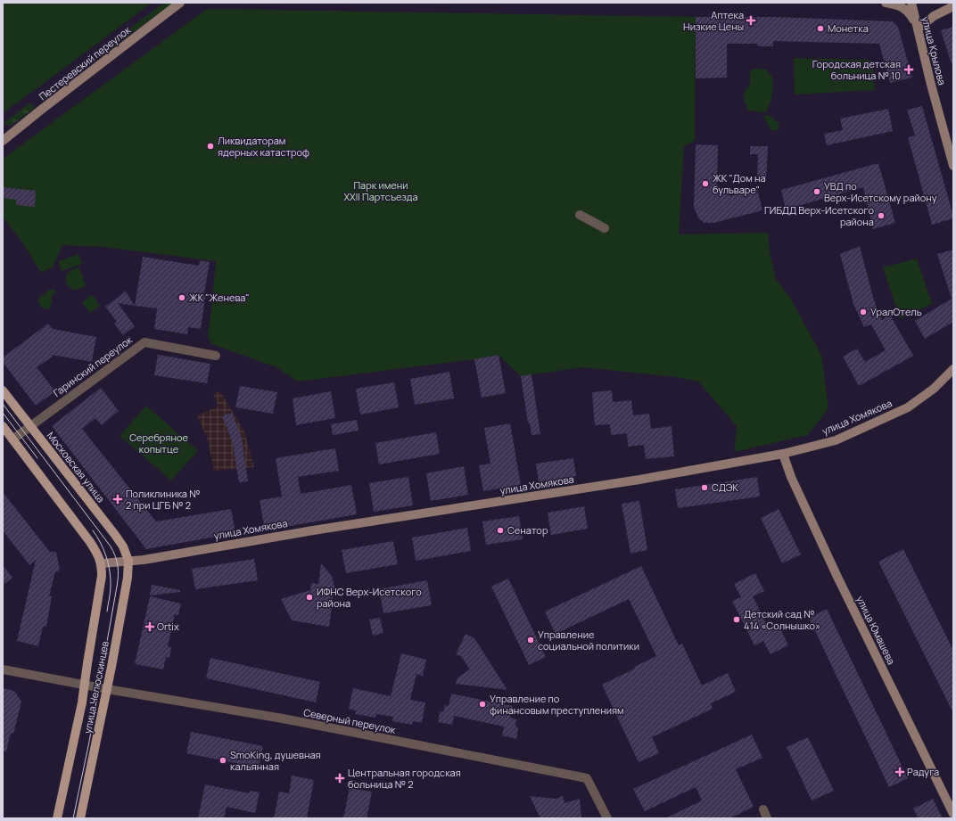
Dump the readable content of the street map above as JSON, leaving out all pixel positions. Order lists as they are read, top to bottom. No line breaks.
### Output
{"streets":{"main road":["Московская улица","улица Челюскинцев"],"street":["улица Крылова","Пестеревский переулок","Гаринский переулок","улица Хомякова","улица Юмашева","Северный переулок"]},"crossings":[["Гаринский переулок","Московская улица"],["улица Хомякова","Московская улица"],["улица Хомякова","улица Юмашева"],["улица Хомякова","улица Челюскинцев"],["Московская улица","улица Челюскинцев"],["улица Челюскинцев","Северный переулок"]],"parks":["Парк имени XXII Партсъезда","Серебряное копытце"],"places":{"health":["Аптека Низкие Цены","Городская детская больница № 10","Поликлиника № 2 при ЦГБ № 2","Ortix","Радуга","Центральная городская больница № 2"],"other":["Монетка","Ликвидаторам ядерных катастроф","ЖК \"Дом на бульваре\"","УВД по Верх-Исетскому району","ГИБДД Верх-Исетского района","ЖК \"Женева\"","УралОтель","СДЭК","Сенатор","ИФНС Верх-Исетского района","Детский сад № 414 «Солнышко»","Управление социальной политики","Управление по финансовым преступлениям","SmoKing, душевная кальянная"]}}
